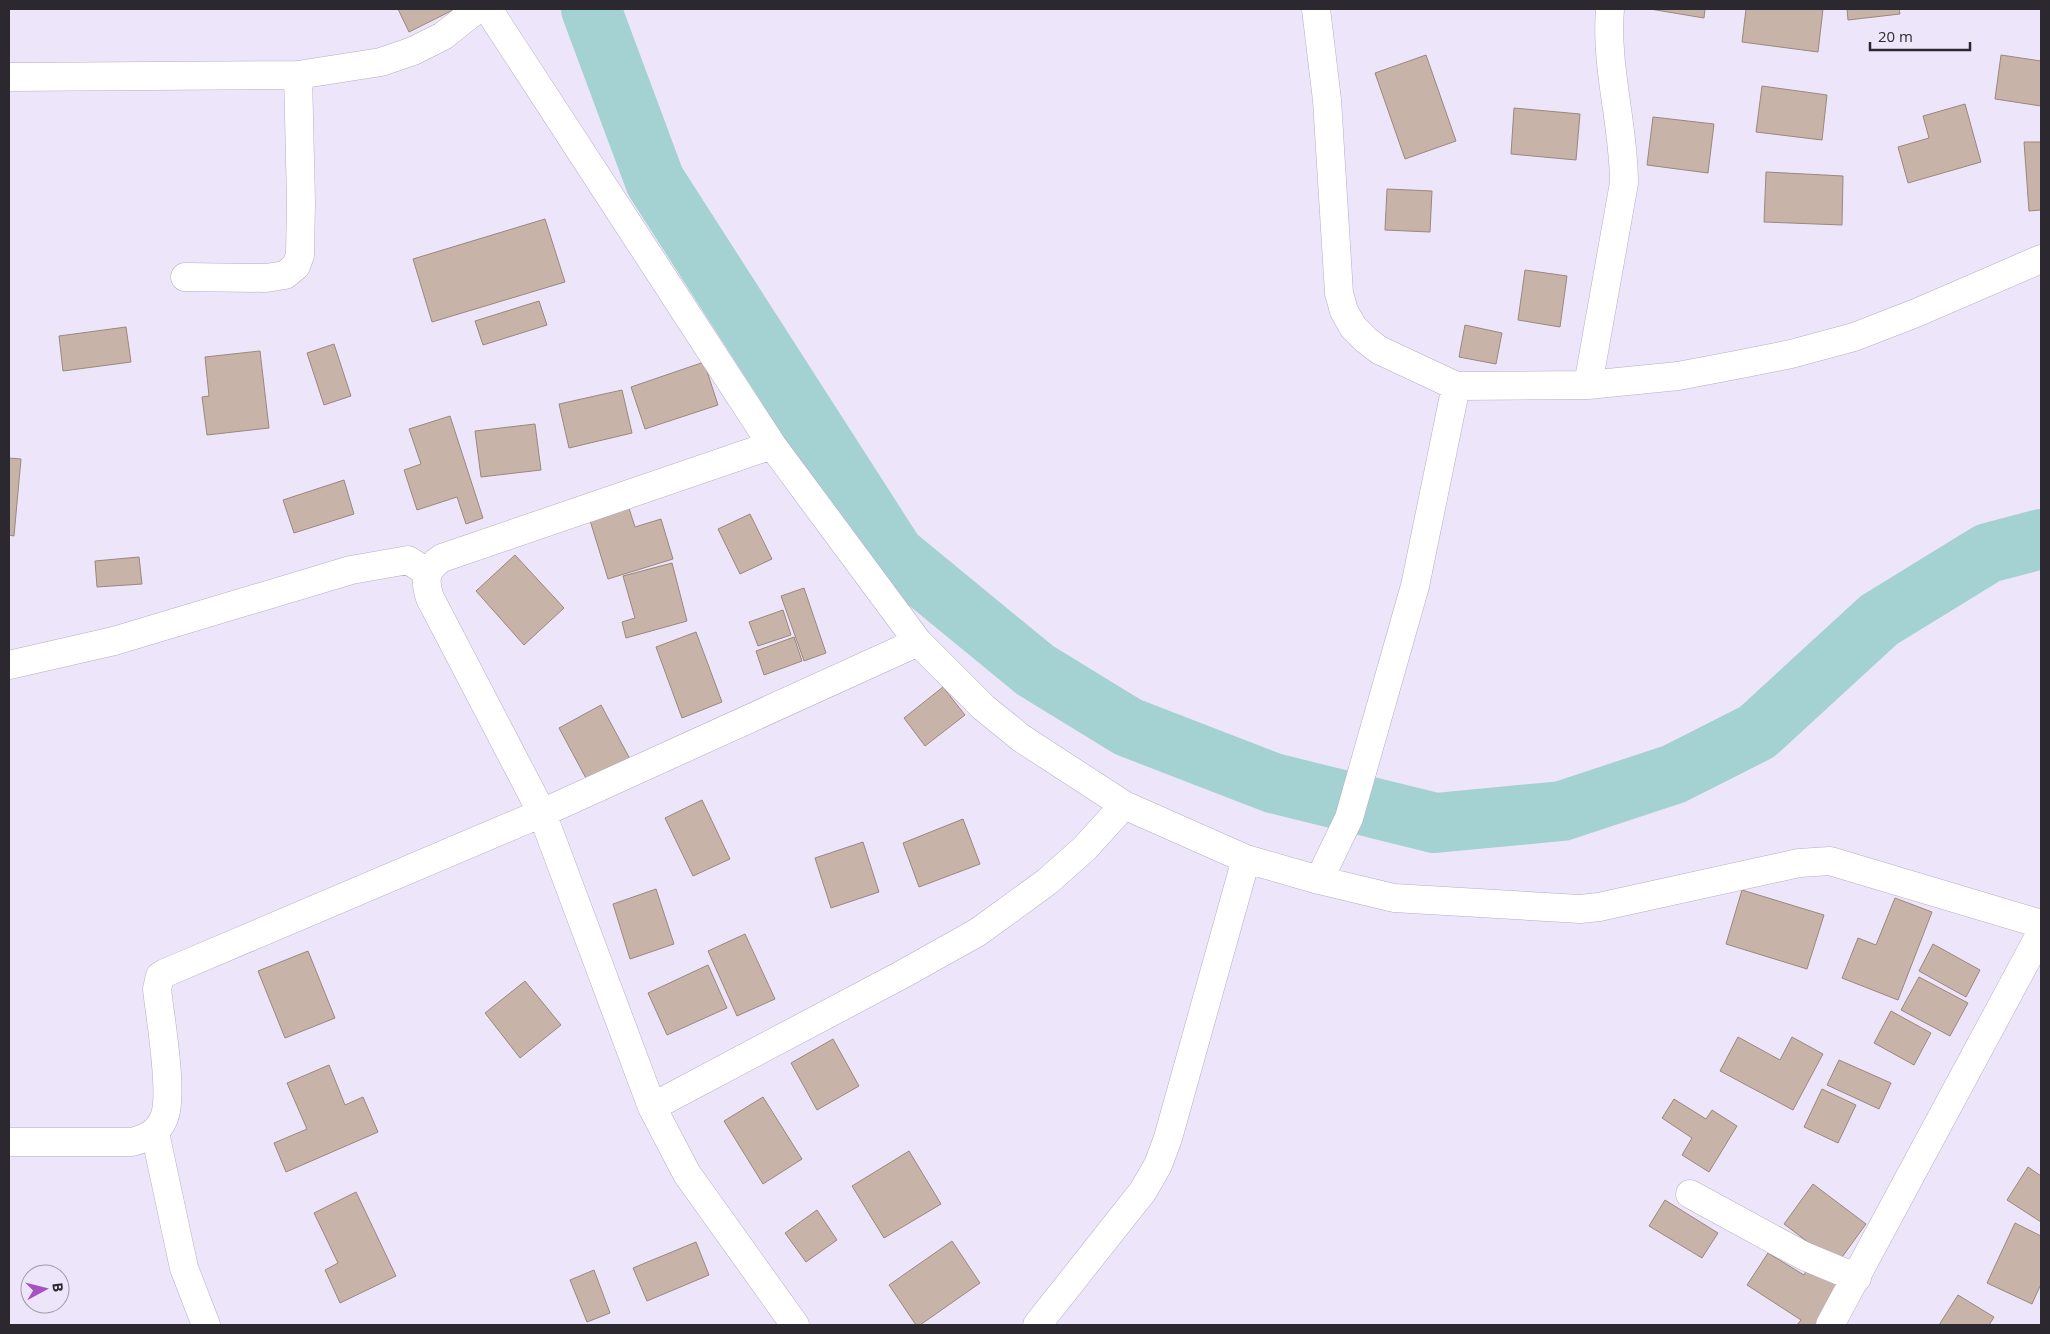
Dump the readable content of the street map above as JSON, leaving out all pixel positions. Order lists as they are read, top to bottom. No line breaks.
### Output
{"scale_bar":"20 m","north":"right"}
